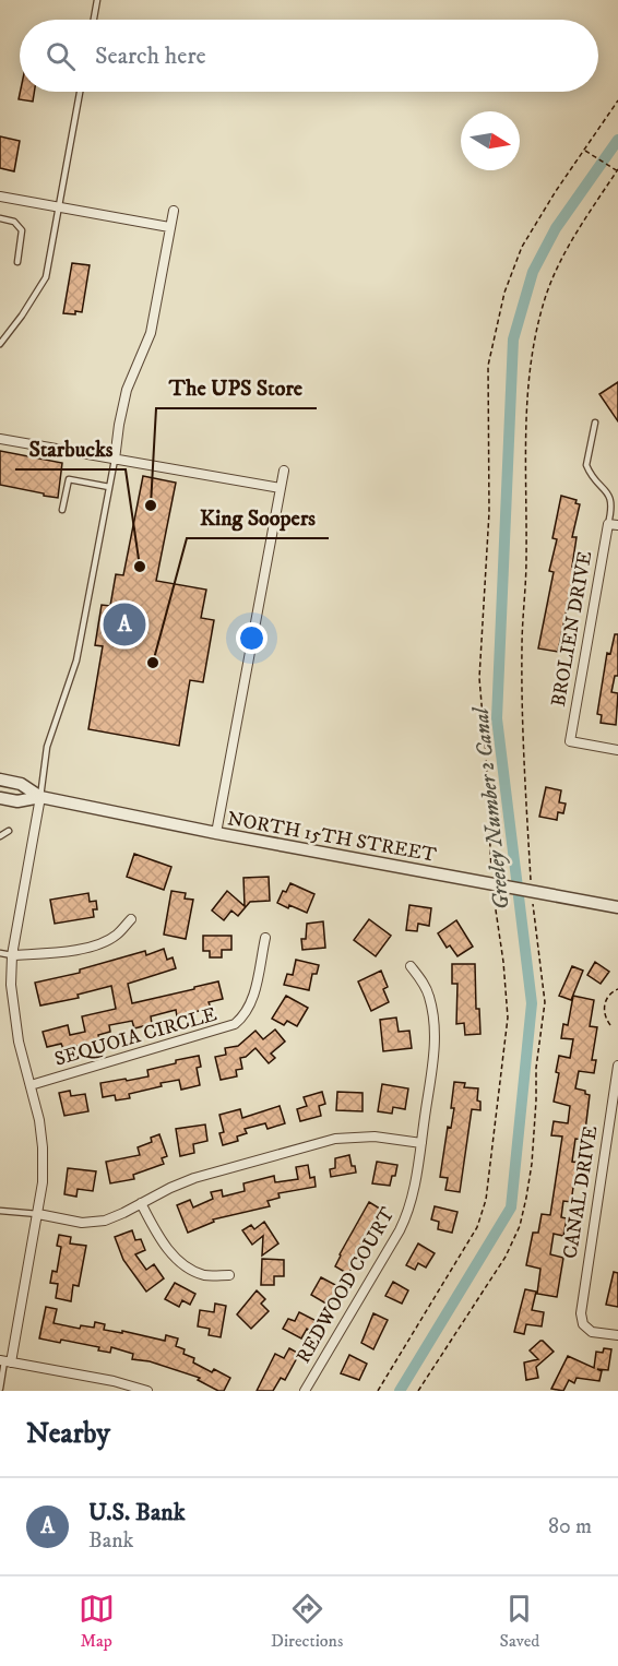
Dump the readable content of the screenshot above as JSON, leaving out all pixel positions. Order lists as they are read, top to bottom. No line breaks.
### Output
{"streets":{"street":["BROLIEN DRIVE","NORTH 15TH STREET","SEQUOIA CIRCLE","CANAL DRIVE","REDWOOD COURT"]},"water":["Greeley Number 2 Canal"],"places":["The UPS Store","Starbucks","King Soopers"],"north":"right","page":{"search":"Search here","pins":"A","heading":"Nearby","list":[{"mark":"A","name":"U.S. Bank","note":"Bank","value":"80 m"}],"nav":["Map","Directions","Saved"]}}
